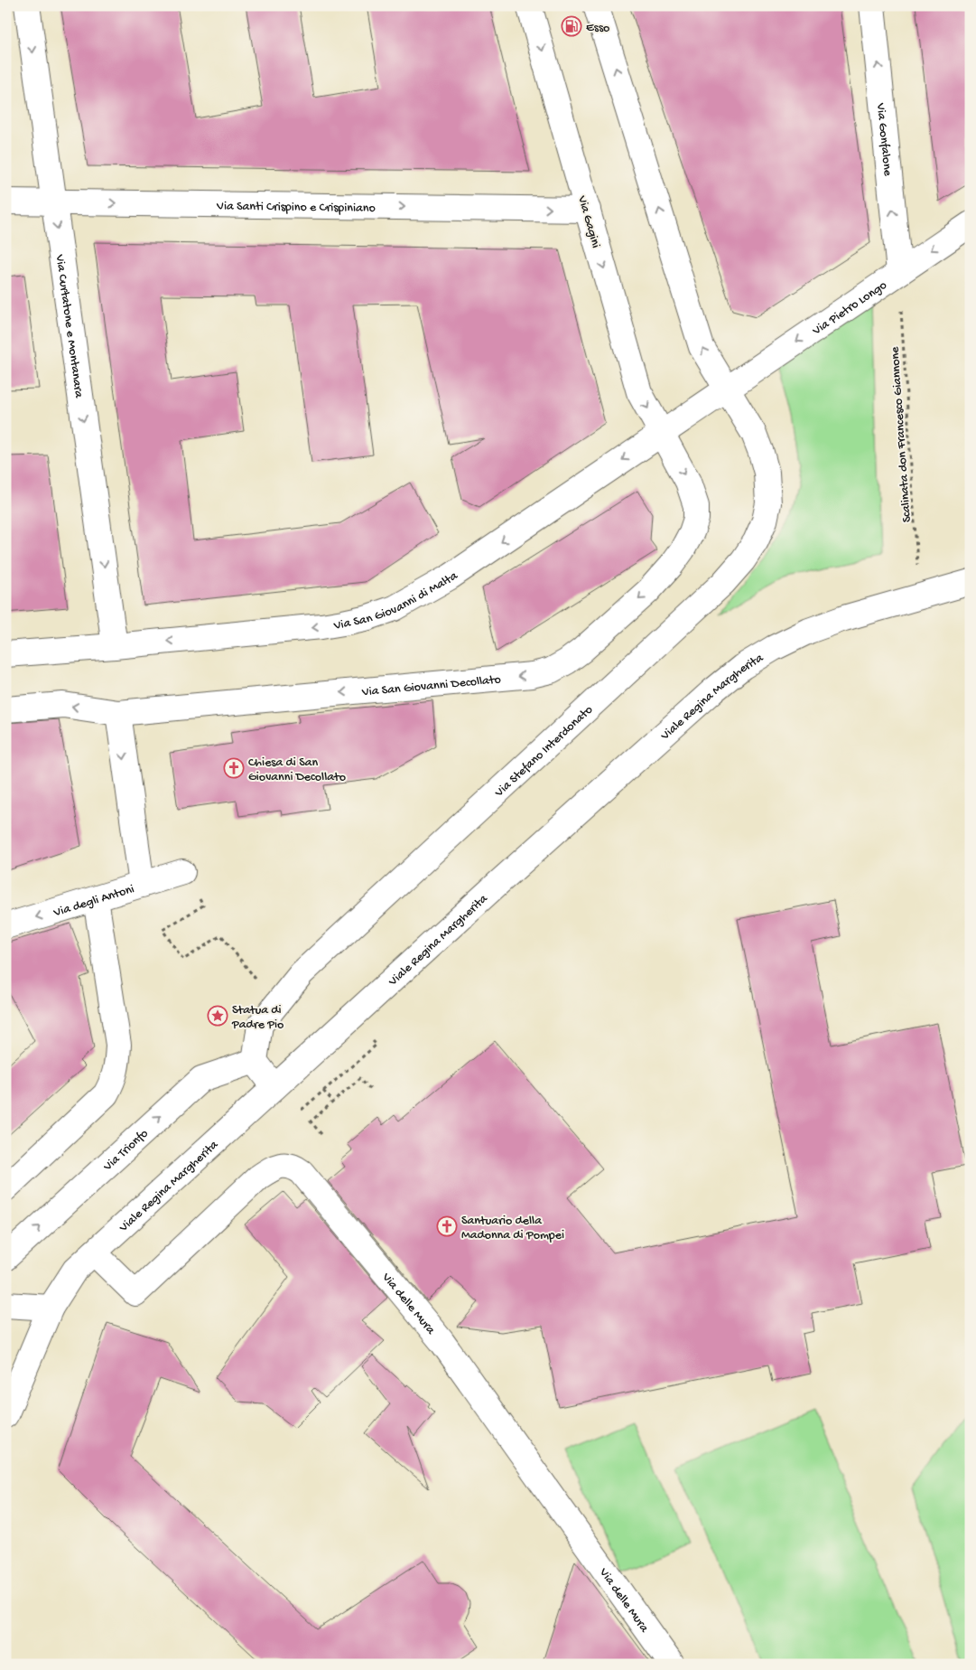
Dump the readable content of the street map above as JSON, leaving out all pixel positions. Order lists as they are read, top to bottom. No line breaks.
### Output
{"streets":{"street":["Via Gonfalone","Via Santi Crispino e Crispiniano","Via Gagini","Via Pietro Longo","Via Curtatone e Montanara","Via San Giovanni di Malta","Via San Giovanni Decollato","Viale Regina Margherita","Via Stefano Interdonato","Via degli Antoni","Via Trionfo","Via delle Mura"],"path":["Scalinata don Francesco Giannone"]},"crossings":[["Via Gonfalone","Via Pietro Longo"],["Via Gonfalone","Scalinata don Francesco Giannone"],["Via Santi Crispino e Crispiniano","Via Gagini"],["Via Santi Crispino e Crispiniano","Via Curtatone e Montanara"],["Via Gagini","Via San Giovanni di Malta"],["Via Gagini","Via San Giovanni Decollato"],["Via Pietro Longo","Scalinata don Francesco Giannone"],["Via Pietro Longo","Via San Giovanni di Malta"],["Via Pietro Longo","Via Stefano Interdonato"],["Via Curtatone e Montanara","Via San Giovanni di Malta"],["Scalinata don Francesco Giannone","Viale Regina Margherita"],["Via San Giovanni di Malta","Via San Giovanni Decollato"],["Via San Giovanni di Malta","Via Stefano Interdonato"],["Viale Regina Margherita","Via delle Mura"],["Via Stefano Interdonato","Via Trionfo"]],"one_way":["Via Gonfalone","Via Santi Crispino e Crispiniano","Via Pietro Longo","Via Curtatone e Montanara","Via San Giovanni di Malta","Via San Giovanni Decollato","Via degli Antoni","Via Trionfo"],"places":{"fuel station":["Esso"],"church":["Chiesa di San Giovanni Decollato","Santuario della Madonna di Pompei"],"place":["Statua di Padre Pio"]}}
